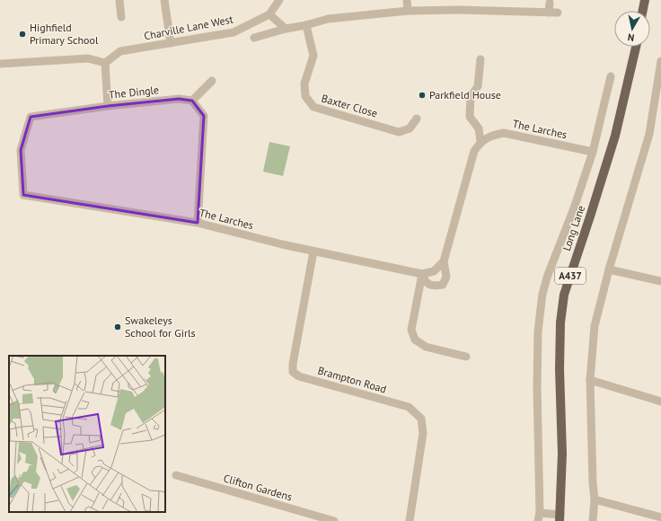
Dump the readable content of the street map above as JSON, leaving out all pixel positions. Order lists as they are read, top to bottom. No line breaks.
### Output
{"streets":{"main road":["Long Lane","A437"],"street":["Charville Lane West","The Dingle","Baxter Close","The Larches","Brampton Road","Clifton Gardens"]},"crossings":[["The Dingle","The Larches"],["The Larches","Long Lane"],["The Larches","Brampton Road"]],"places":["Highfield Primary School","Parkfield House","Swakeleys School for Girls"],"north":"bottom"}
